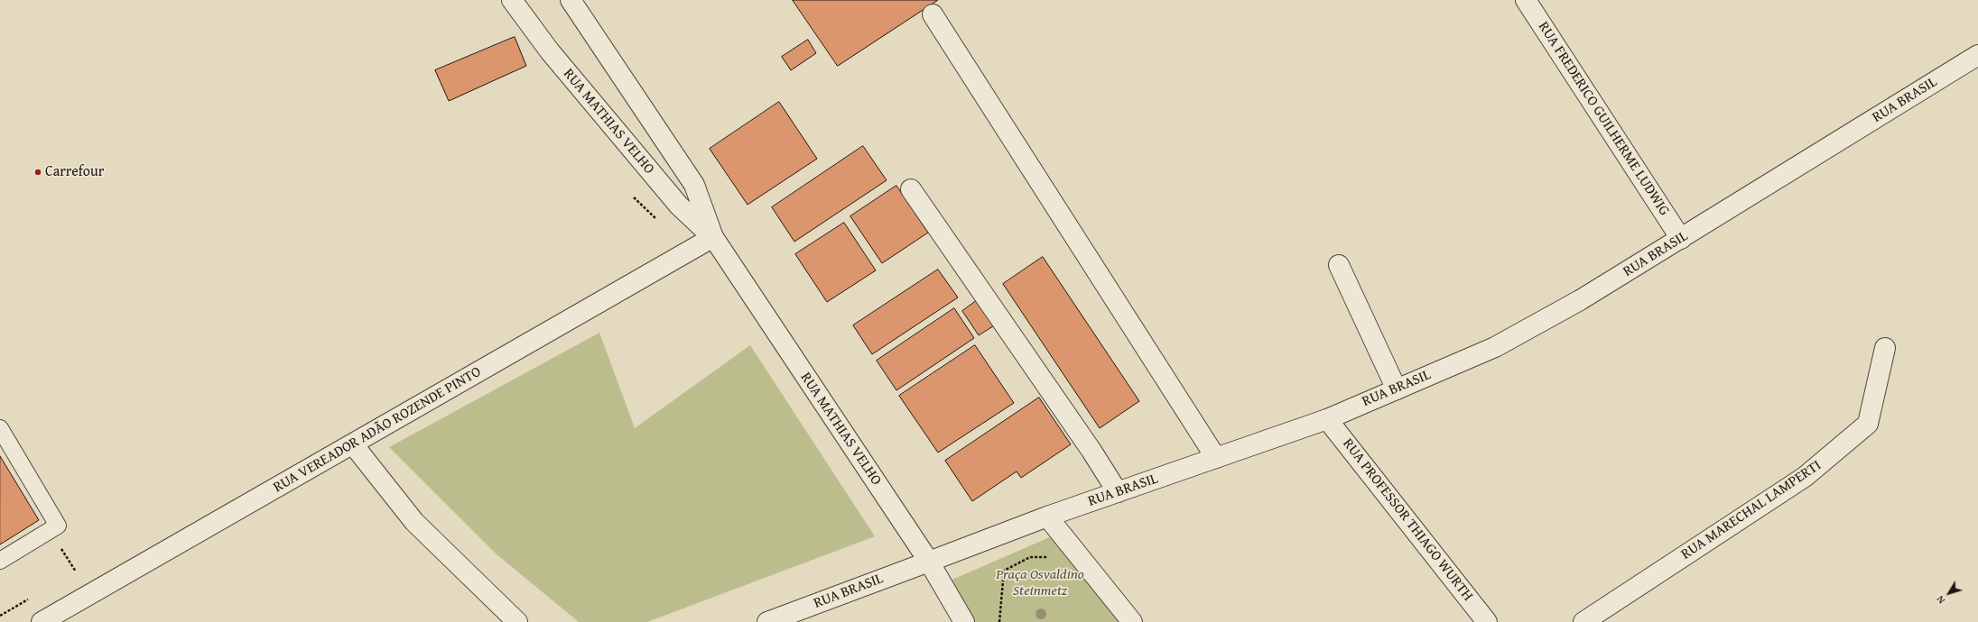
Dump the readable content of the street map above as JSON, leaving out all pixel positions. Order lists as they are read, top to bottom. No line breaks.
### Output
{"streets":{"street":["RUA BRASIL","RUA FREDERICO GUILHERME LUDWIG","RUA MATHIAS VELHO","RUA VEREADOR ADÃO ROZENDE PINTO","RUA MARECHAL LAMPERTI","RUA PROFESSOR THIAGO WURTH"]},"crossings":[["RUA BRASIL","RUA FREDERICO GUILHERME LUDWIG"],["RUA BRASIL","RUA MATHIAS VELHO"],["RUA BRASIL","RUA PROFESSOR THIAGO WURTH"],["RUA MATHIAS VELHO","RUA VEREADOR ADÃO ROZENDE PINTO"]],"parks":["Praça Osvaldino Steinmetz"],"places":["Carrefour"],"north":"bottom left"}
